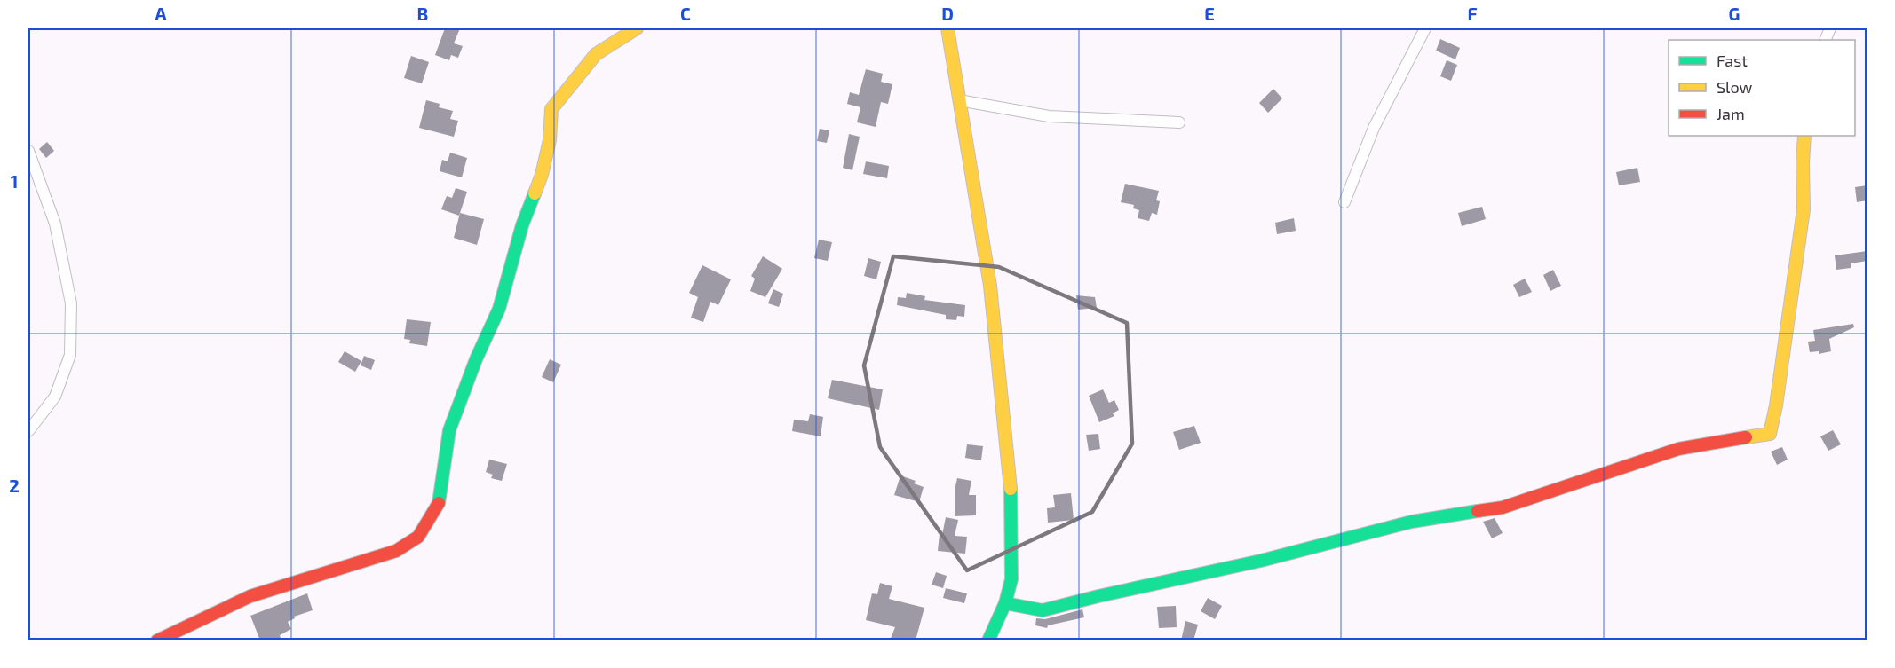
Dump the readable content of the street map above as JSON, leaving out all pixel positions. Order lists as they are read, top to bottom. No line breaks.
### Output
{"legend":["Fast","Slow","Jam"],"grid":{"columns":["A","B","C","D","E","F","G"],"rows":["1","2"]}}
